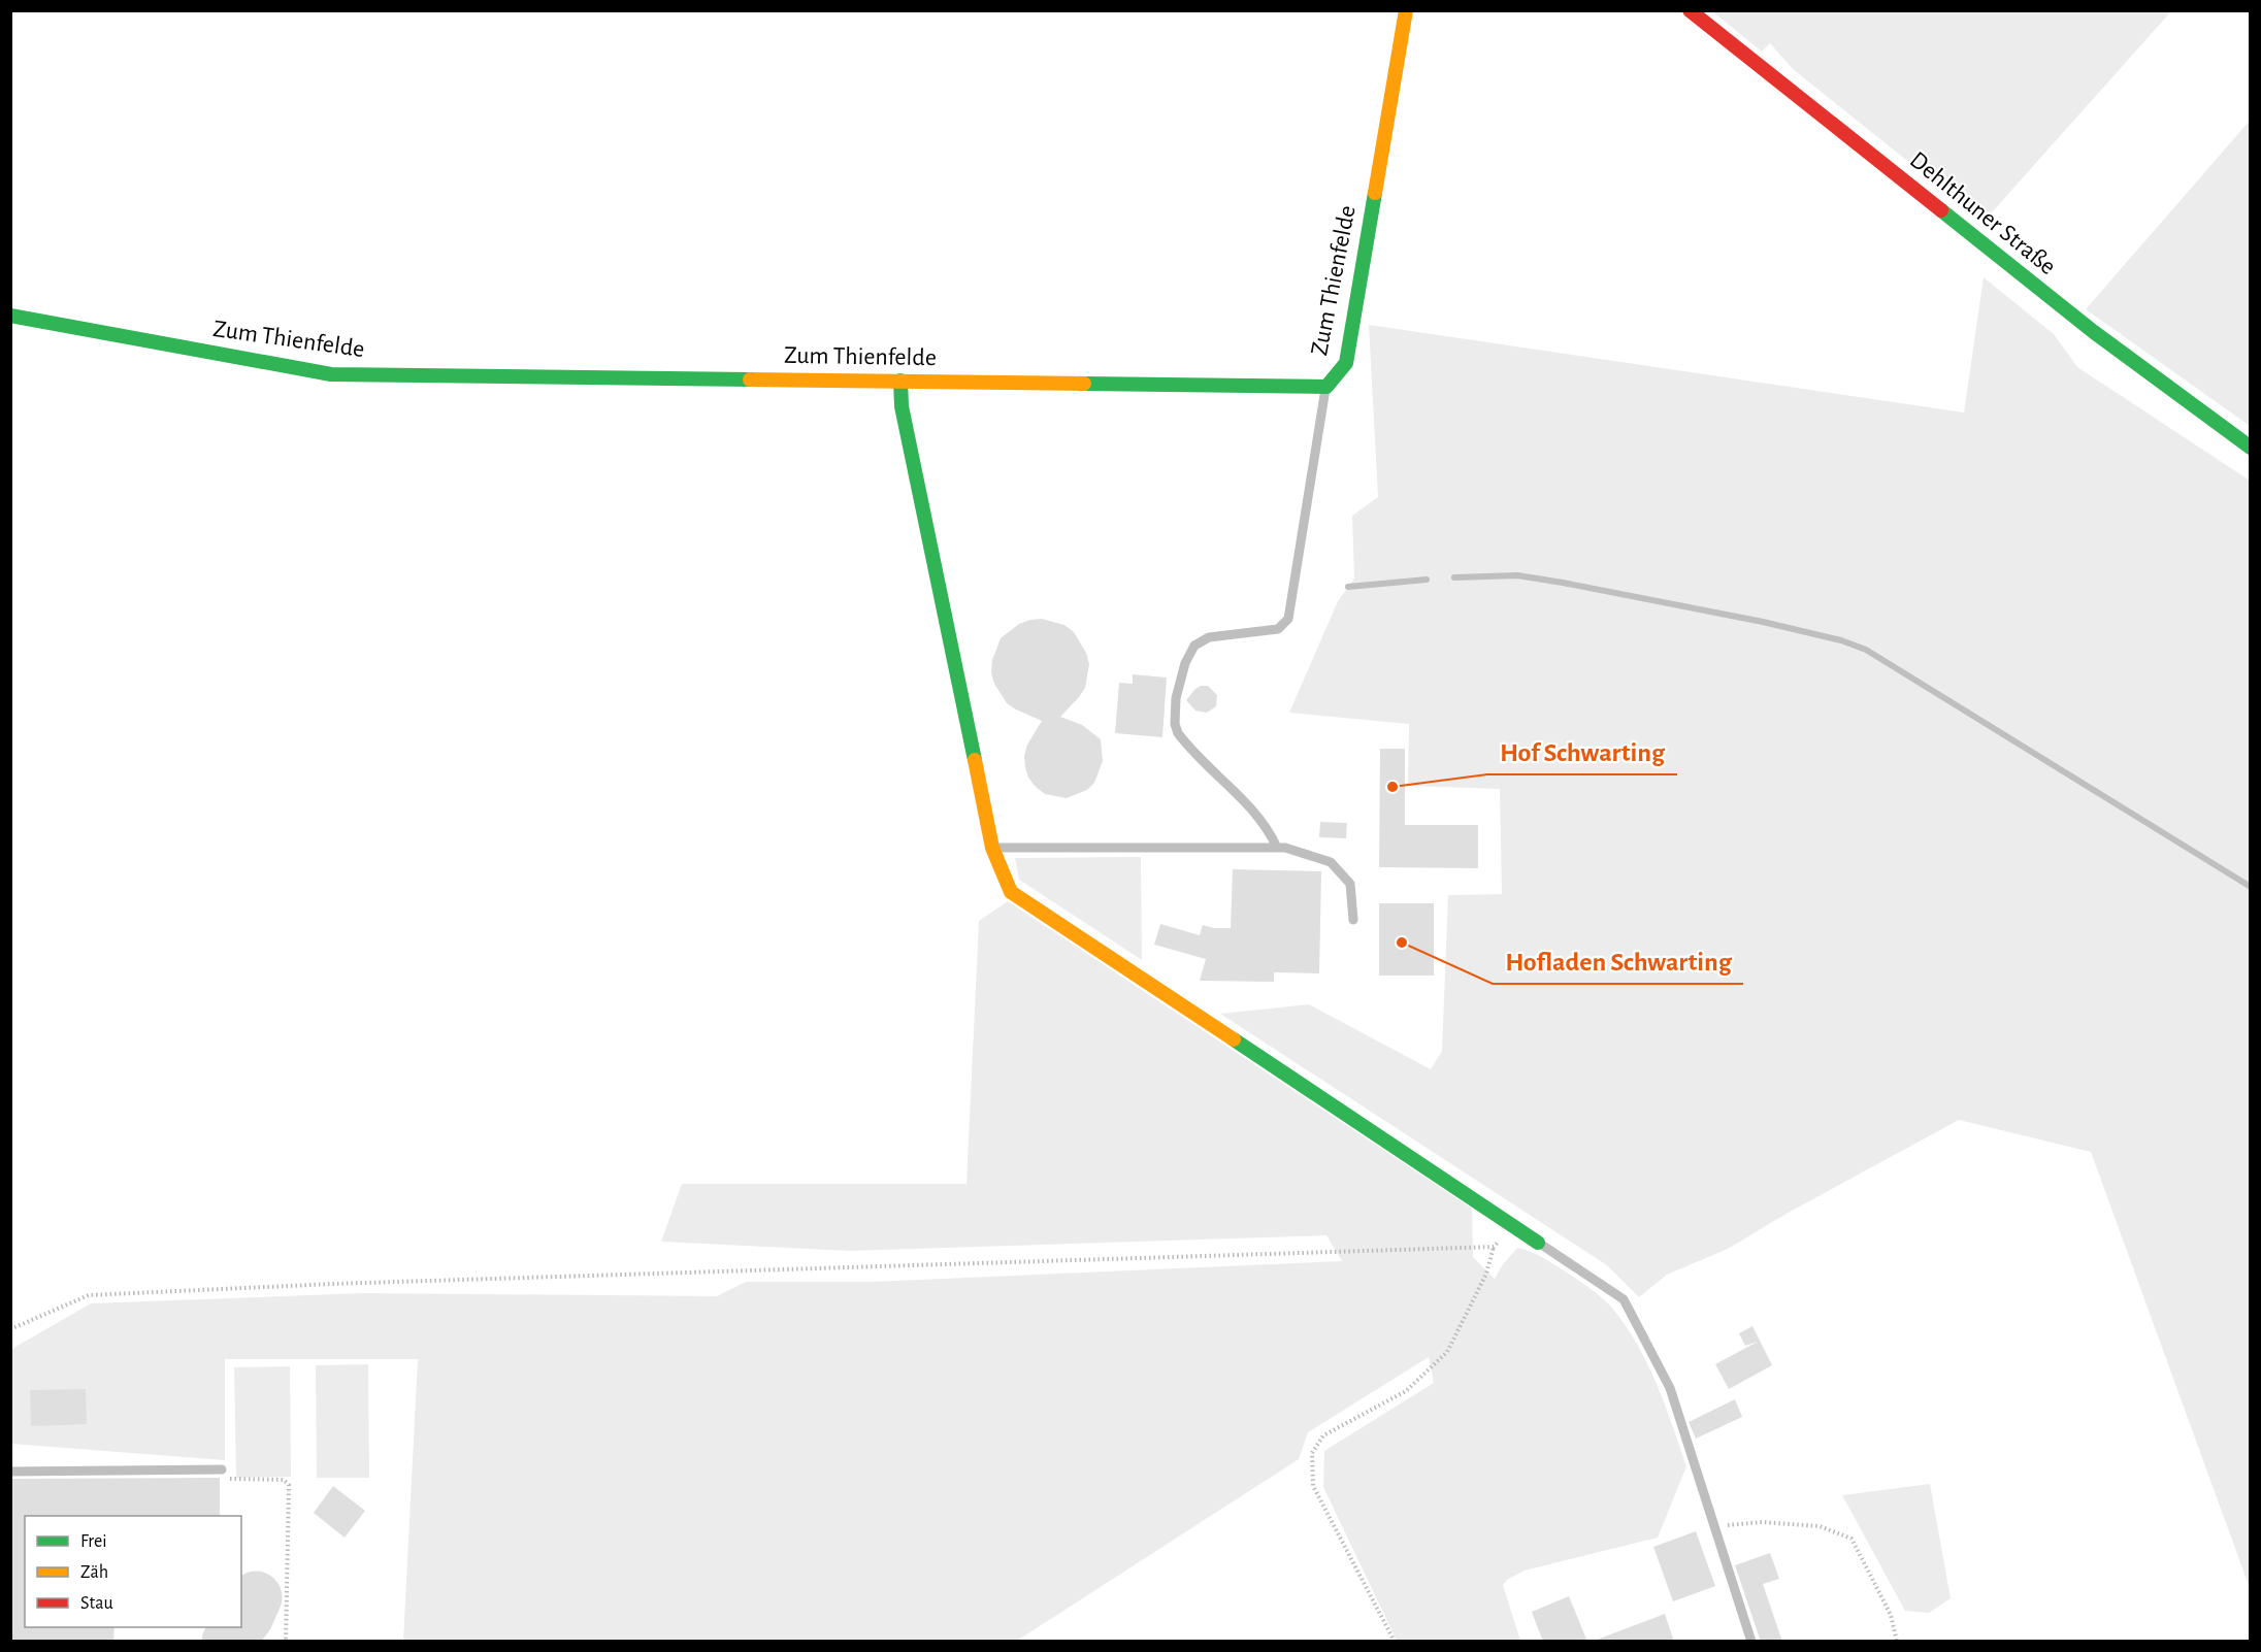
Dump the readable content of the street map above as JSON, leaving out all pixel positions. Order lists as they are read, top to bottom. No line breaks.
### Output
{"streets":{"street":["Dehlthuner Straße","Zum Thienfelde"]},"places":["Hof Schwarting","Hofladen Schwarting"],"legend":["Frei","Zäh","Stau"]}
